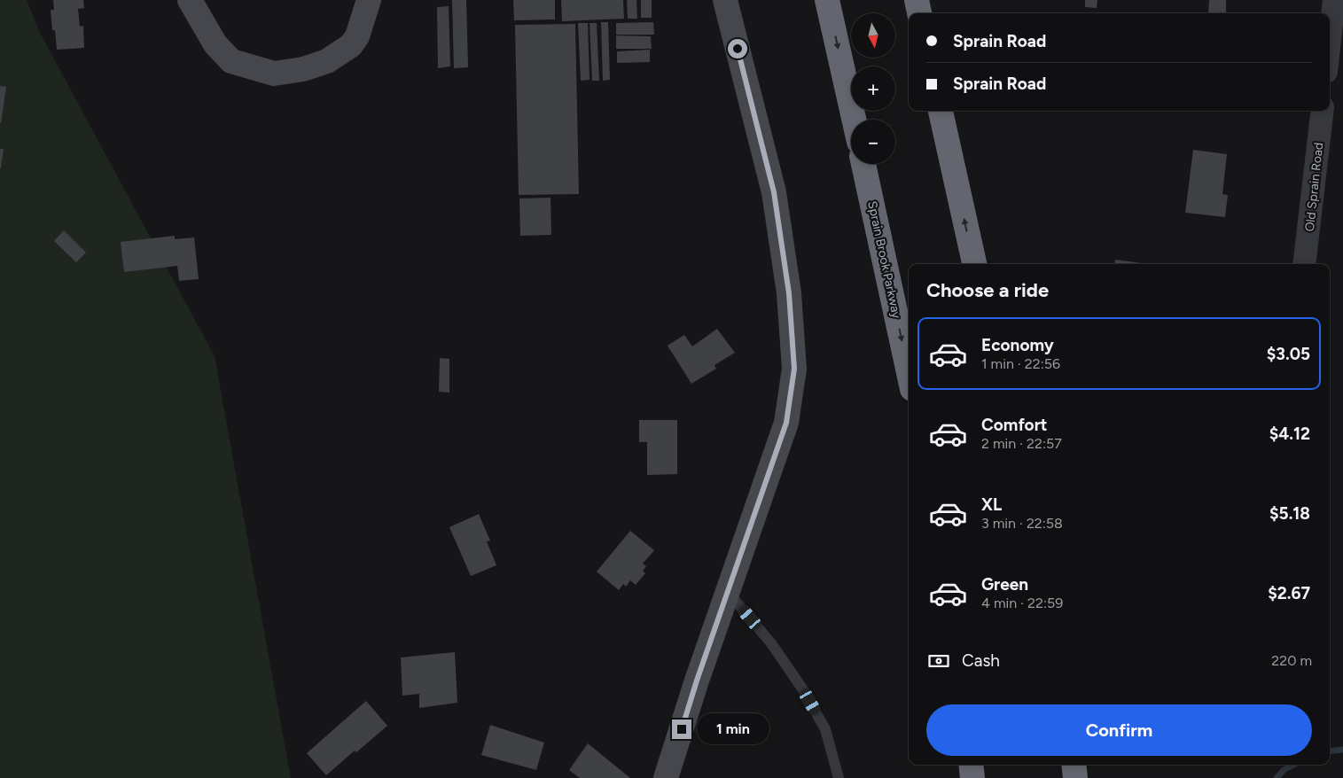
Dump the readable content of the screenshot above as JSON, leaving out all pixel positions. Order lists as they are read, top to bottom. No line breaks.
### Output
{"streets":{"highway":["Sprain Brook Parkway"],"street":["Old Sprain Road"]},"north":"bottom","page":{"map_buttons":["+","−"],"banner":["Sprain Road","Sprain Road"],"heading":"Choose a ride","list":[{"name":"Economy","note":"1 min · 22:56","value":"$3.05"},{"name":"Comfort","note":"2 min · 22:57","value":"$4.12"},{"name":"XL","note":"3 min · 22:58","value":"$5.18"},{"name":"Green","note":"4 min · 22:59","value":"$2.67"}],"pay":["Cash","220 m"],"buttons":"Confirm","bubble":"1 min"}}
